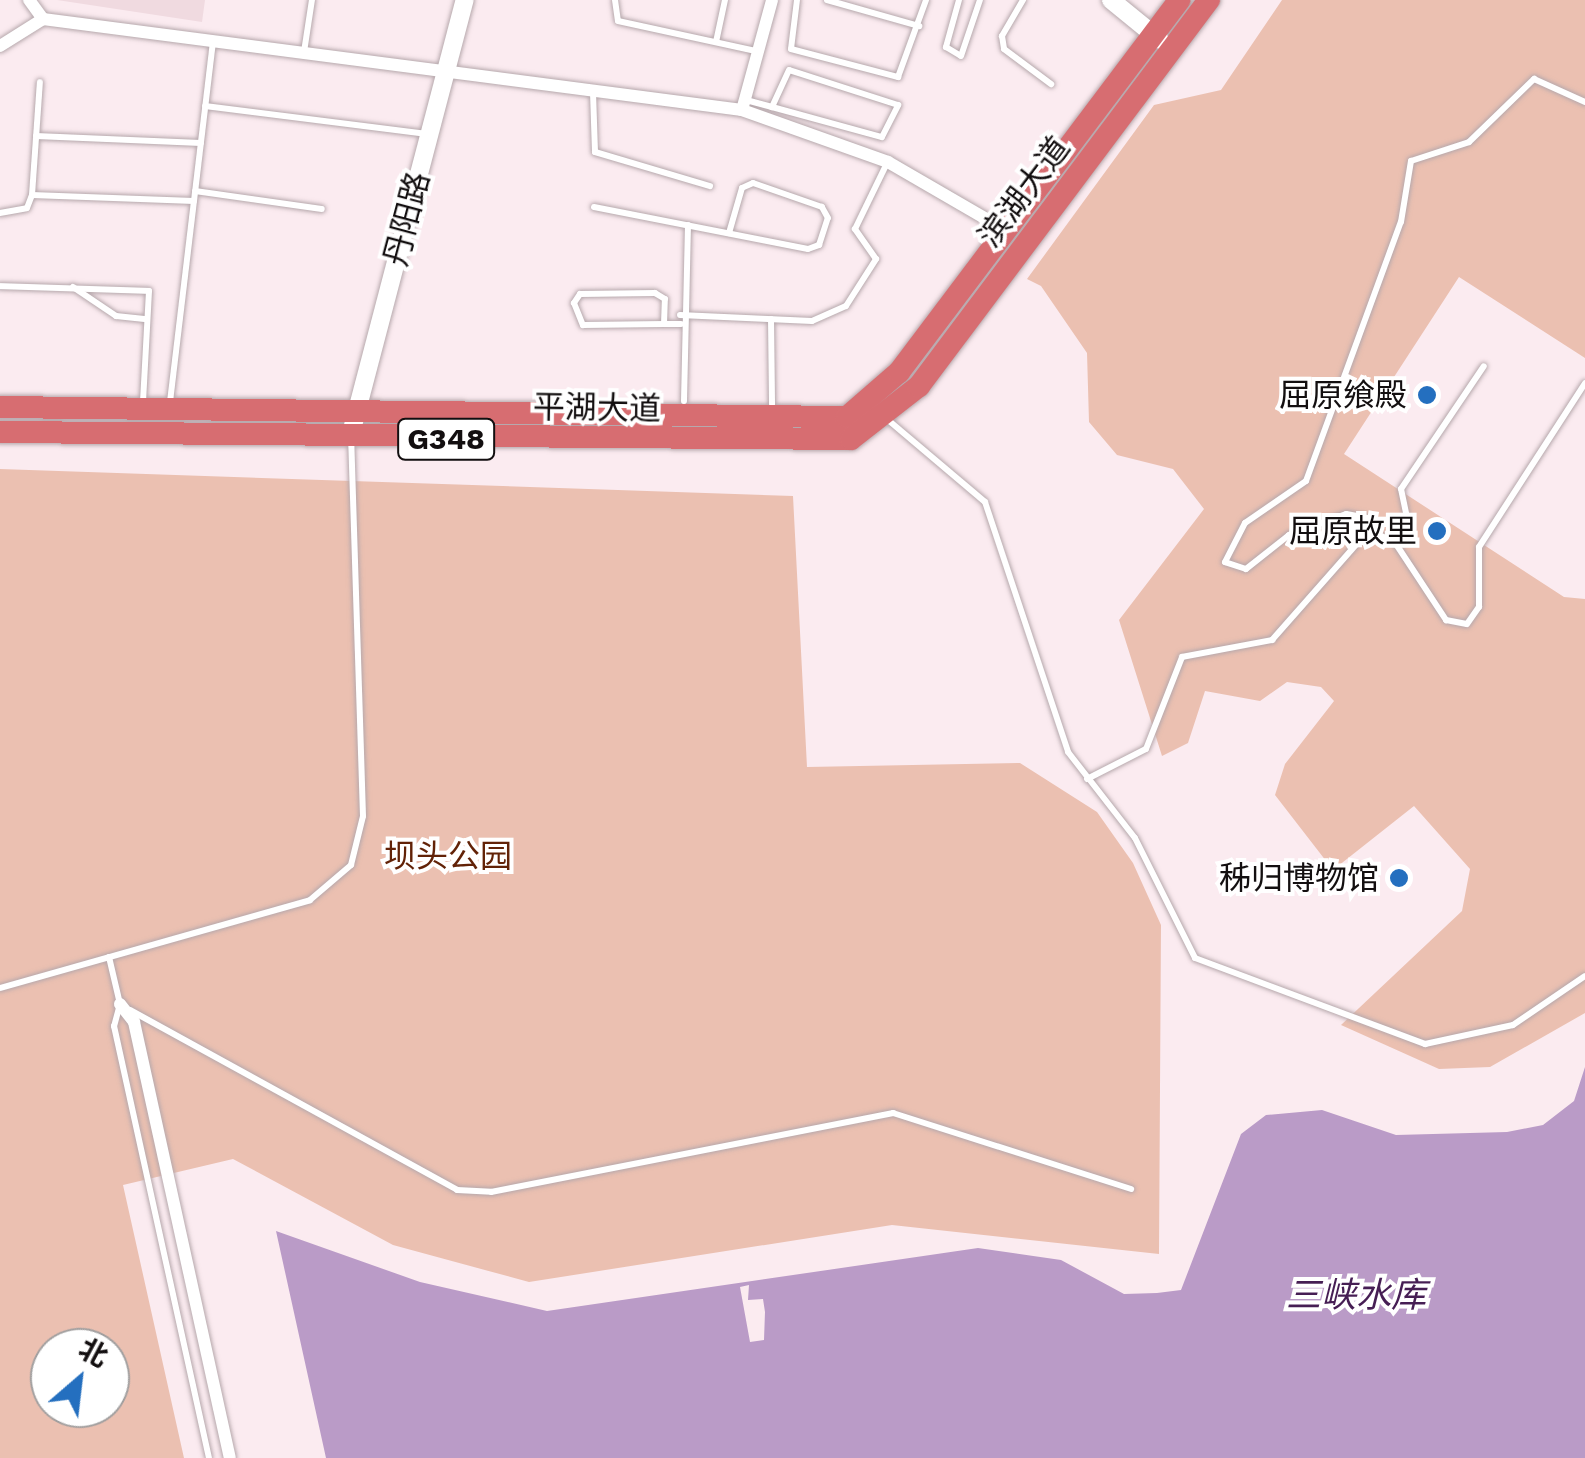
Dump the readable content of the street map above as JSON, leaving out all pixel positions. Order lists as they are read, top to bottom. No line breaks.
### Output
{"streets":{"highway":["滨湖大道","平湖大道","G348"],"main road":["丹阳路"]},"crossings":[["滨湖大道","平湖大道"],["丹阳路","平湖大道"]],"water":["三峡水库"],"parks":["坝头公园"],"places":["屈原飨殿","屈原故里","秭归博物馆"],"north":"top right"}
